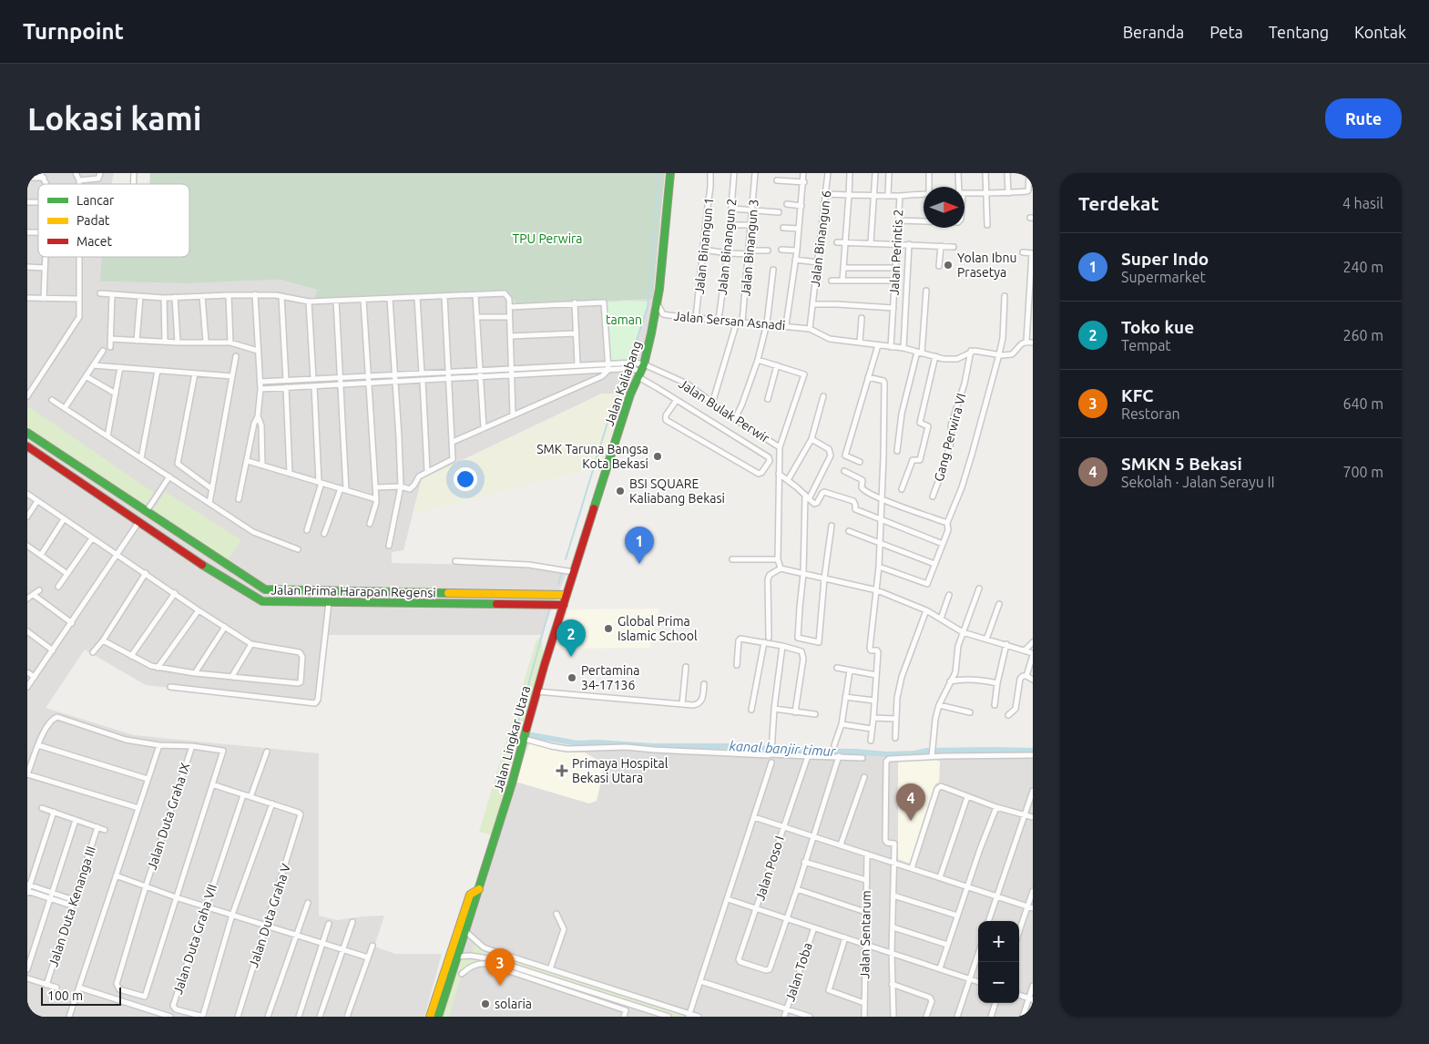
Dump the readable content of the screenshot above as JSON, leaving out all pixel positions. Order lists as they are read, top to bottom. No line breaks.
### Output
{"streets":{"street":["Jalan Binangun 6","Jalan Binangun 1","Jalan Binangun 2","Jalan Binangun 3","Jalan Perintis 2","Jalan Sersan Asnadi","Jalan Kaliabang","Jalan Bulak Perwir","Gang Perwira VI","Jalan Prima Harapan Regensi","Jalan Lingkar Utara","Jalan Duta Graha IX","Jalan Poso I","Jalan Duta Kenanga III","Jalan Duta Graha V","Jalan Sentarum","Jalan Duta Graha VII","Jalan Toba"]},"crossings":[["Jalan Binangun 6","Jalan Sersan Asnadi"],["Jalan Binangun 1","Jalan Sersan Asnadi"],["Jalan Binangun 2","Jalan Sersan Asnadi"],["Jalan Binangun 3","Jalan Sersan Asnadi"],["Jalan Binangun 3","Jalan Bulak Perwir"],["Jalan Sersan Asnadi","Jalan Kaliabang"],["Jalan Kaliabang","Jalan Bulak Perwir"],["Jalan Kaliabang","Jalan Prima Harapan Regensi"],["Jalan Kaliabang","Jalan Lingkar Utara"],["Jalan Prima Harapan Regensi","Jalan Lingkar Utara"]],"water":["kanal banjir timur"],"parks":["TPU Perwira","taman"],"places":{"other":["Yolan Ibnu Prasetya","SMK Taruna Bangsa Kota Bekasi","BSI SQUARE Kaliabang Bekasi","Global Prima Islamic School","Pertamina 34-17136","solaria"],"health":["Primaya Hospital Bekasi Utara"]},"legend":["Lancar","Padat","Macet"],"scale_bar":"100 m","north":"right","page":{"header":"Turnpoint","nav":["Beranda","Peta","Tentang","Kontak"],"buttons":"Rute","title":"Lokasi kami","heading":["Terdekat","4 hasil"],"list":[{"mark":"1","name":"Super Indo","note":"Supermarket","value":"240 m"},{"mark":"2","name":"Toko kue","note":"Tempat","value":"260 m"},{"mark":"3","name":"KFC","note":"Restoran","value":"640 m"},{"mark":"4","name":"SMKN 5 Bekasi","note":"Sekolah · Jalan Serayu II","value":"700 m"}],"pins":["1","2","4","3"],"map_buttons":["+","−"],"scale":"100 m"}}
